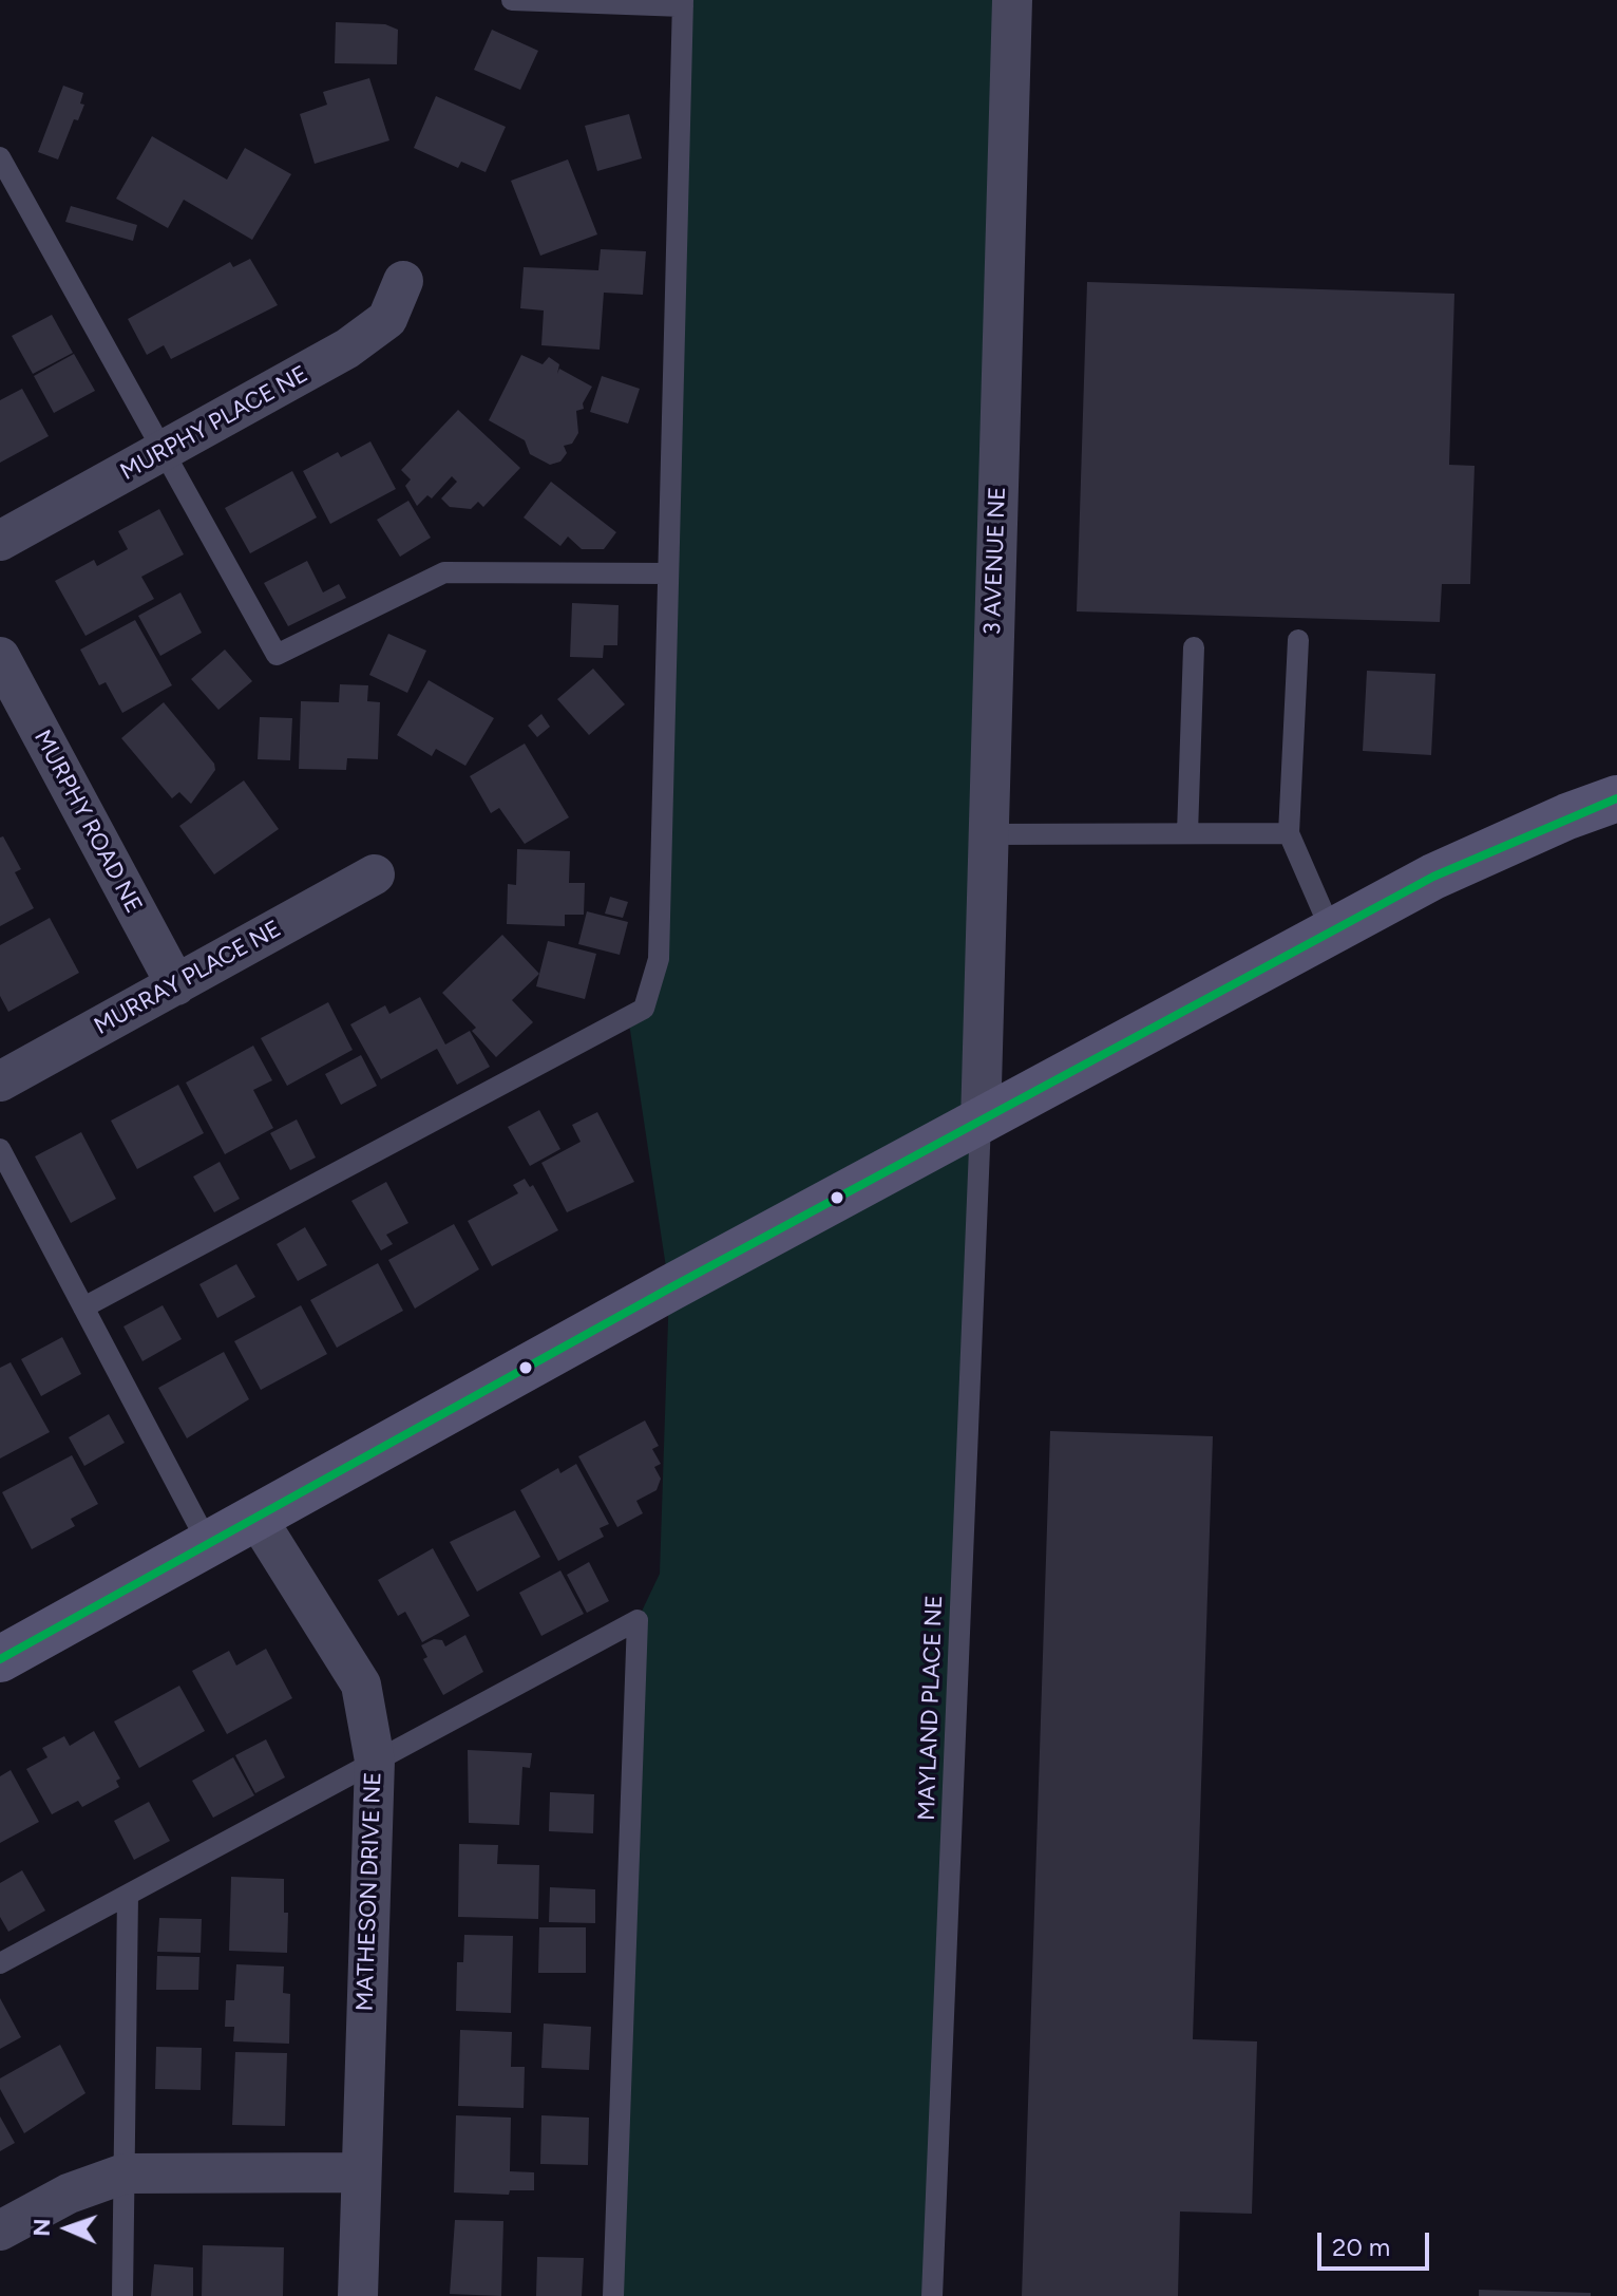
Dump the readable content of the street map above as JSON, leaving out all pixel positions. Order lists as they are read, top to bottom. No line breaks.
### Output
{"streets":{"street":["MURPHY PLACE NE","3 AVENUE NE","MURPHY ROAD NE","MURRAY PLACE NE","MATHESON DRIVE NE"],"lane":["MAYLAND PLACE NE"]},"crossings":[["3 AVENUE NE","MAYLAND PLACE NE"],["MURPHY ROAD NE","MURRAY PLACE NE"]],"scale_bar":"20 m","north":"left"}
